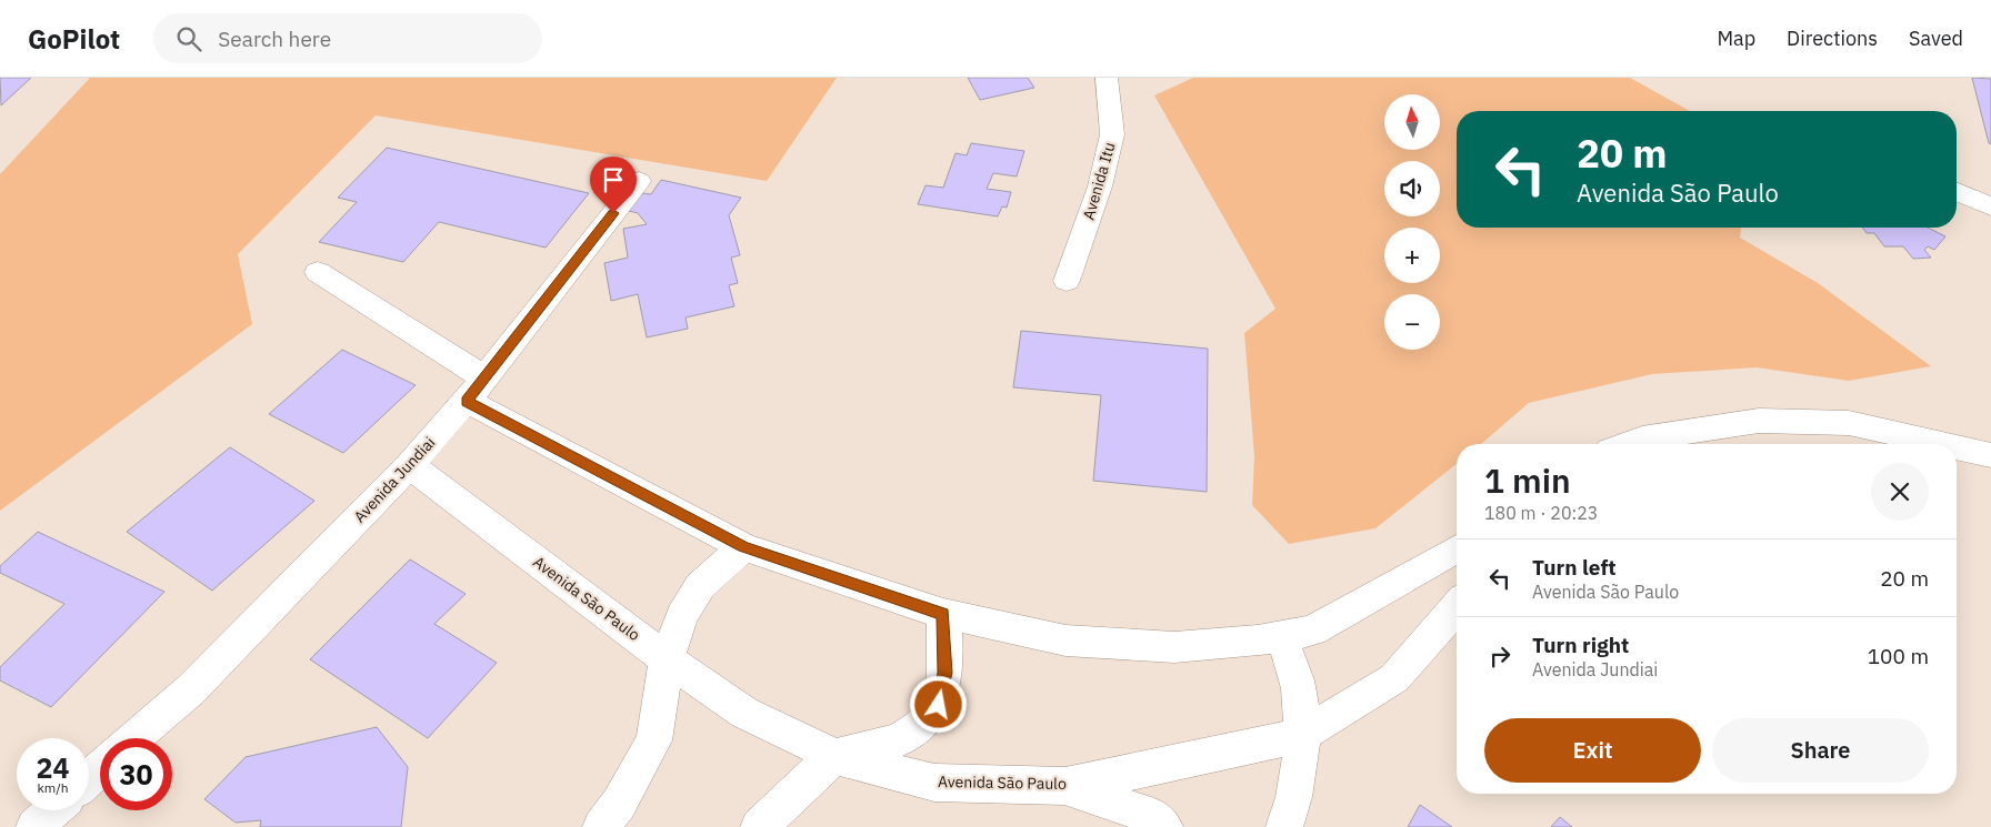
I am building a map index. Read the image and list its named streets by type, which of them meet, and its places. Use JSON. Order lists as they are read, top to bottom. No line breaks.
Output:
{"streets":{"street":["Avenida Itu","Avenida Jundiai","Avenida São Paulo"]},"crossings":[["Avenida Jundiai","Avenida São Paulo"]],"north":"top","page":{"header":"GoPilot","search":"Search here","nav":["Map","Directions","Saved"],"map_buttons":["+","−"],"turn":["20 m","Avenida São Paulo"],"heading":["1 min","180 m · 20:23"],"list":[{"name":"Turn left","note":"Avenida São Paulo","value":"20 m"},{"name":"Turn right","note":"Avenida Jundiai","value":"100 m"}],"buttons":["Exit","Share"],"speed":"24 km/h","limit":"30"}}
